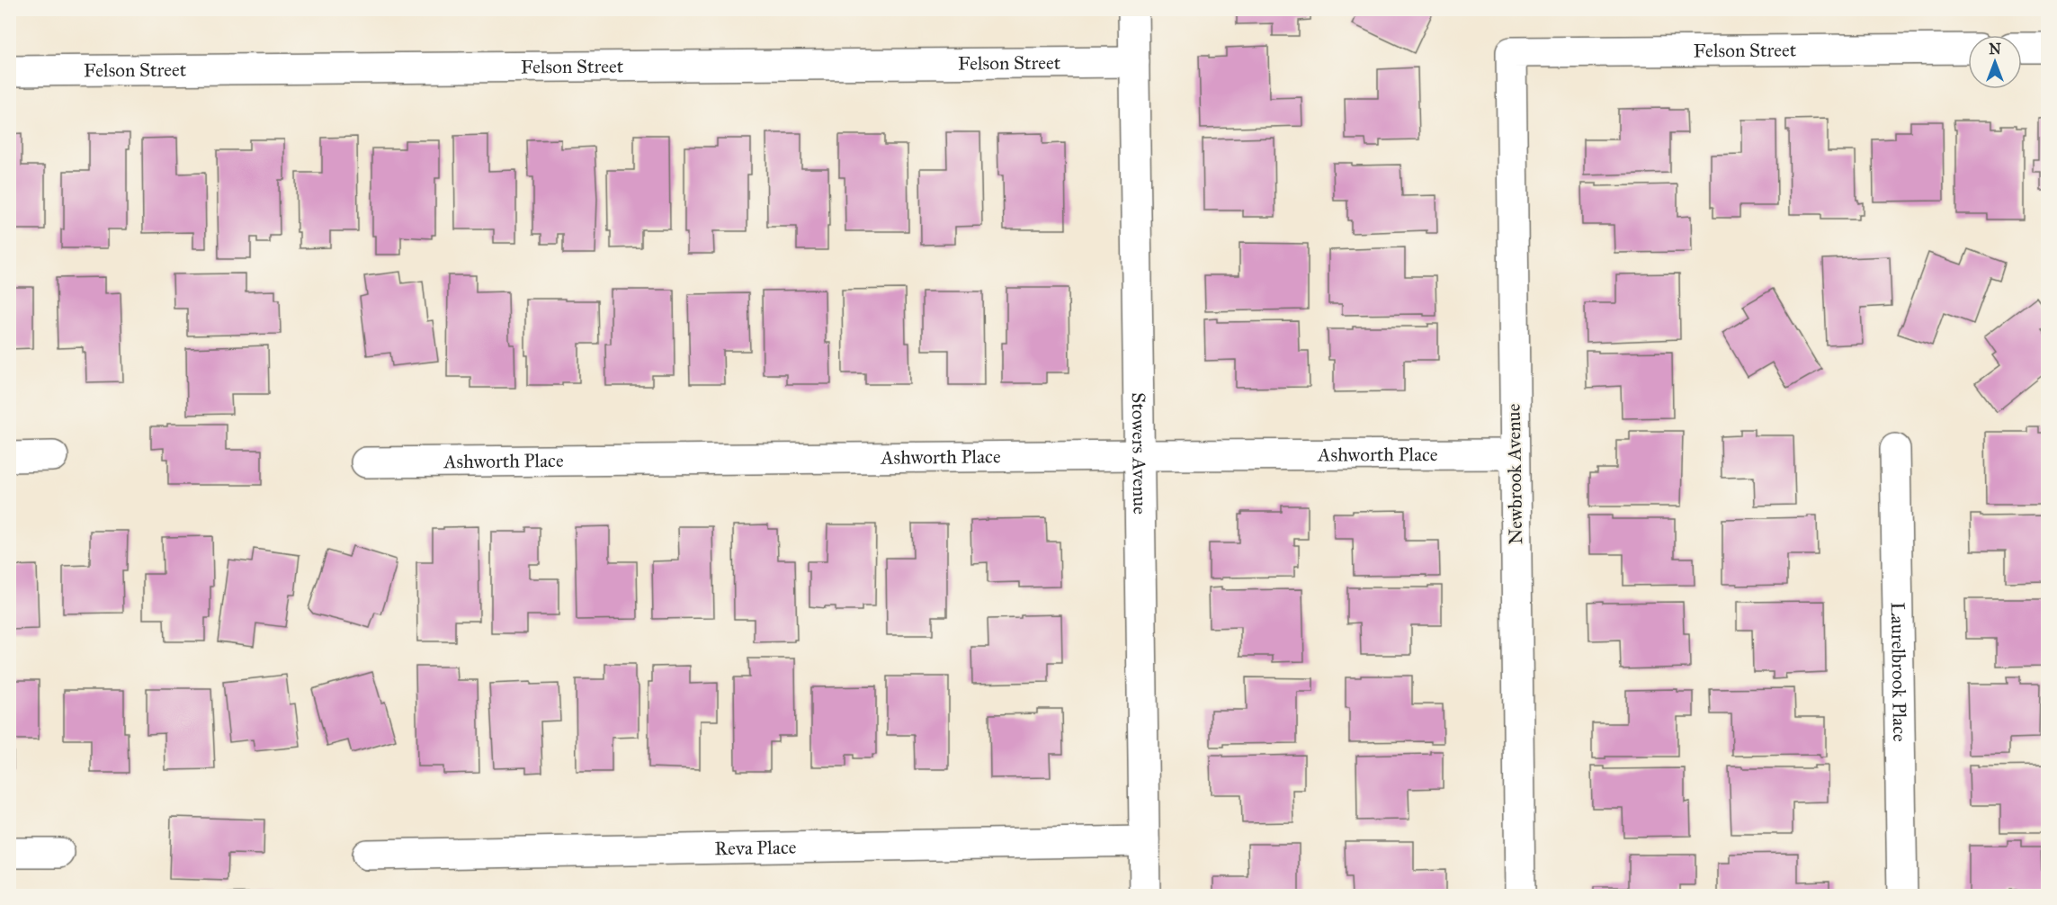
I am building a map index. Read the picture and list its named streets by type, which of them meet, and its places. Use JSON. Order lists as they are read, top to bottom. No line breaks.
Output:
{"streets":{"street":["Felson Street","Stowers Avenue","Ashworth Place","Newbrook Avenue","Laurelbrook Place","Reva Place"]},"crossings":[["Felson Street","Stowers Avenue"],["Felson Street","Newbrook Avenue"],["Stowers Avenue","Ashworth Place"],["Stowers Avenue","Reva Place"],["Ashworth Place","Newbrook Avenue"]],"north":"top"}
